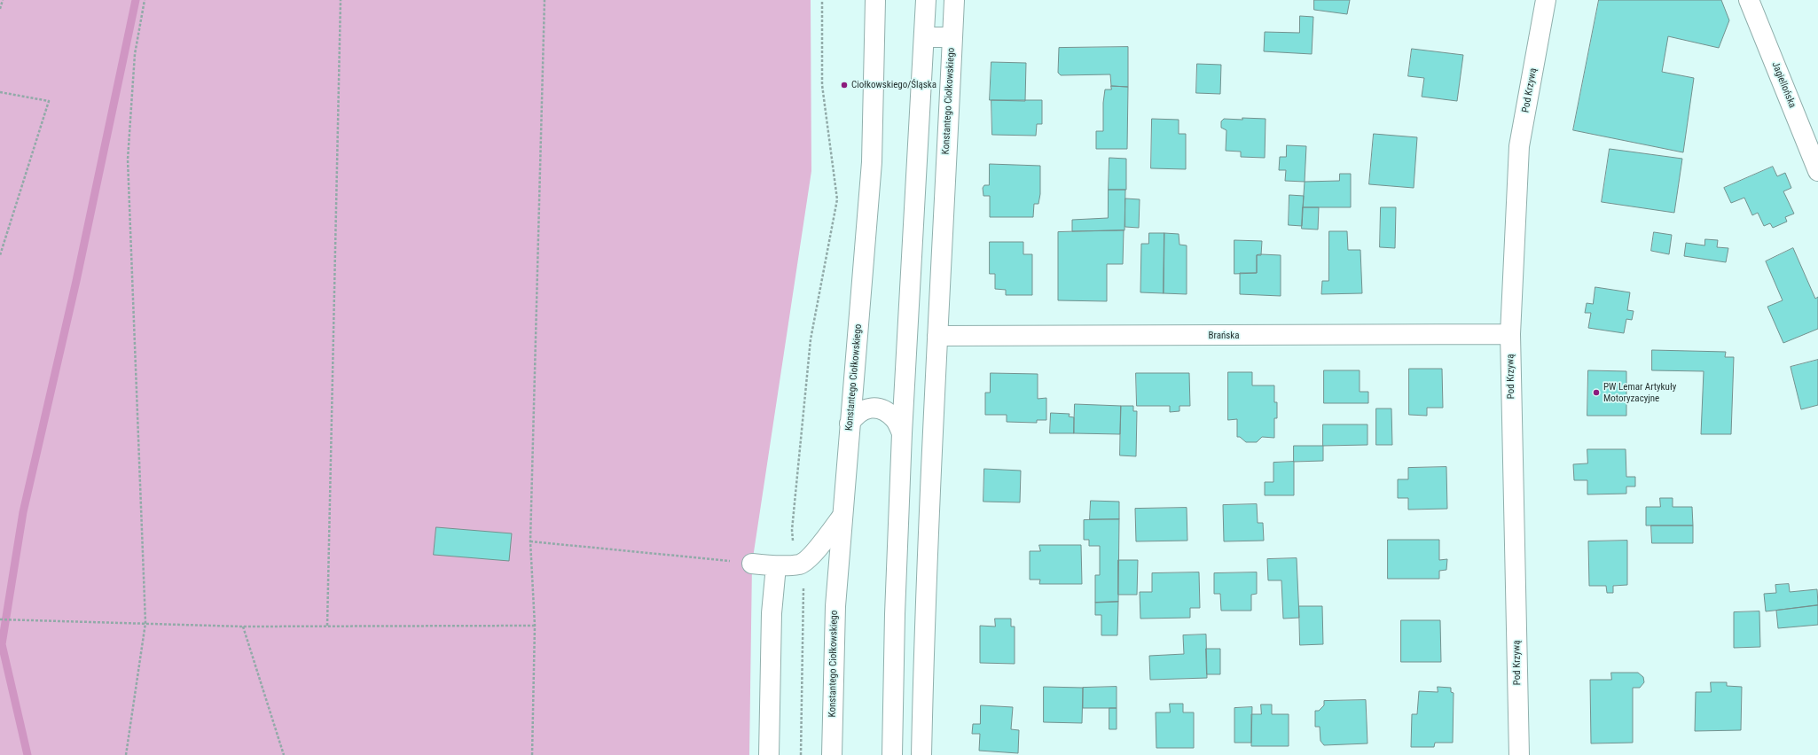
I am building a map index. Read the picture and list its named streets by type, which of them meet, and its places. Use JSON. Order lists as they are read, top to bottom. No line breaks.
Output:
{"streets":{"street":["Jagiellońska","Pod Krzywą","Konstantego Ciołkowskiego","Brańska"]},"crossings":[["Pod Krzywą","Brańska"],["Konstantego Ciołkowskiego","Brańska"]],"places":["Ciołkowskiego/Śląska","PW Lemar Artykuły Motoryzacyjne"]}
